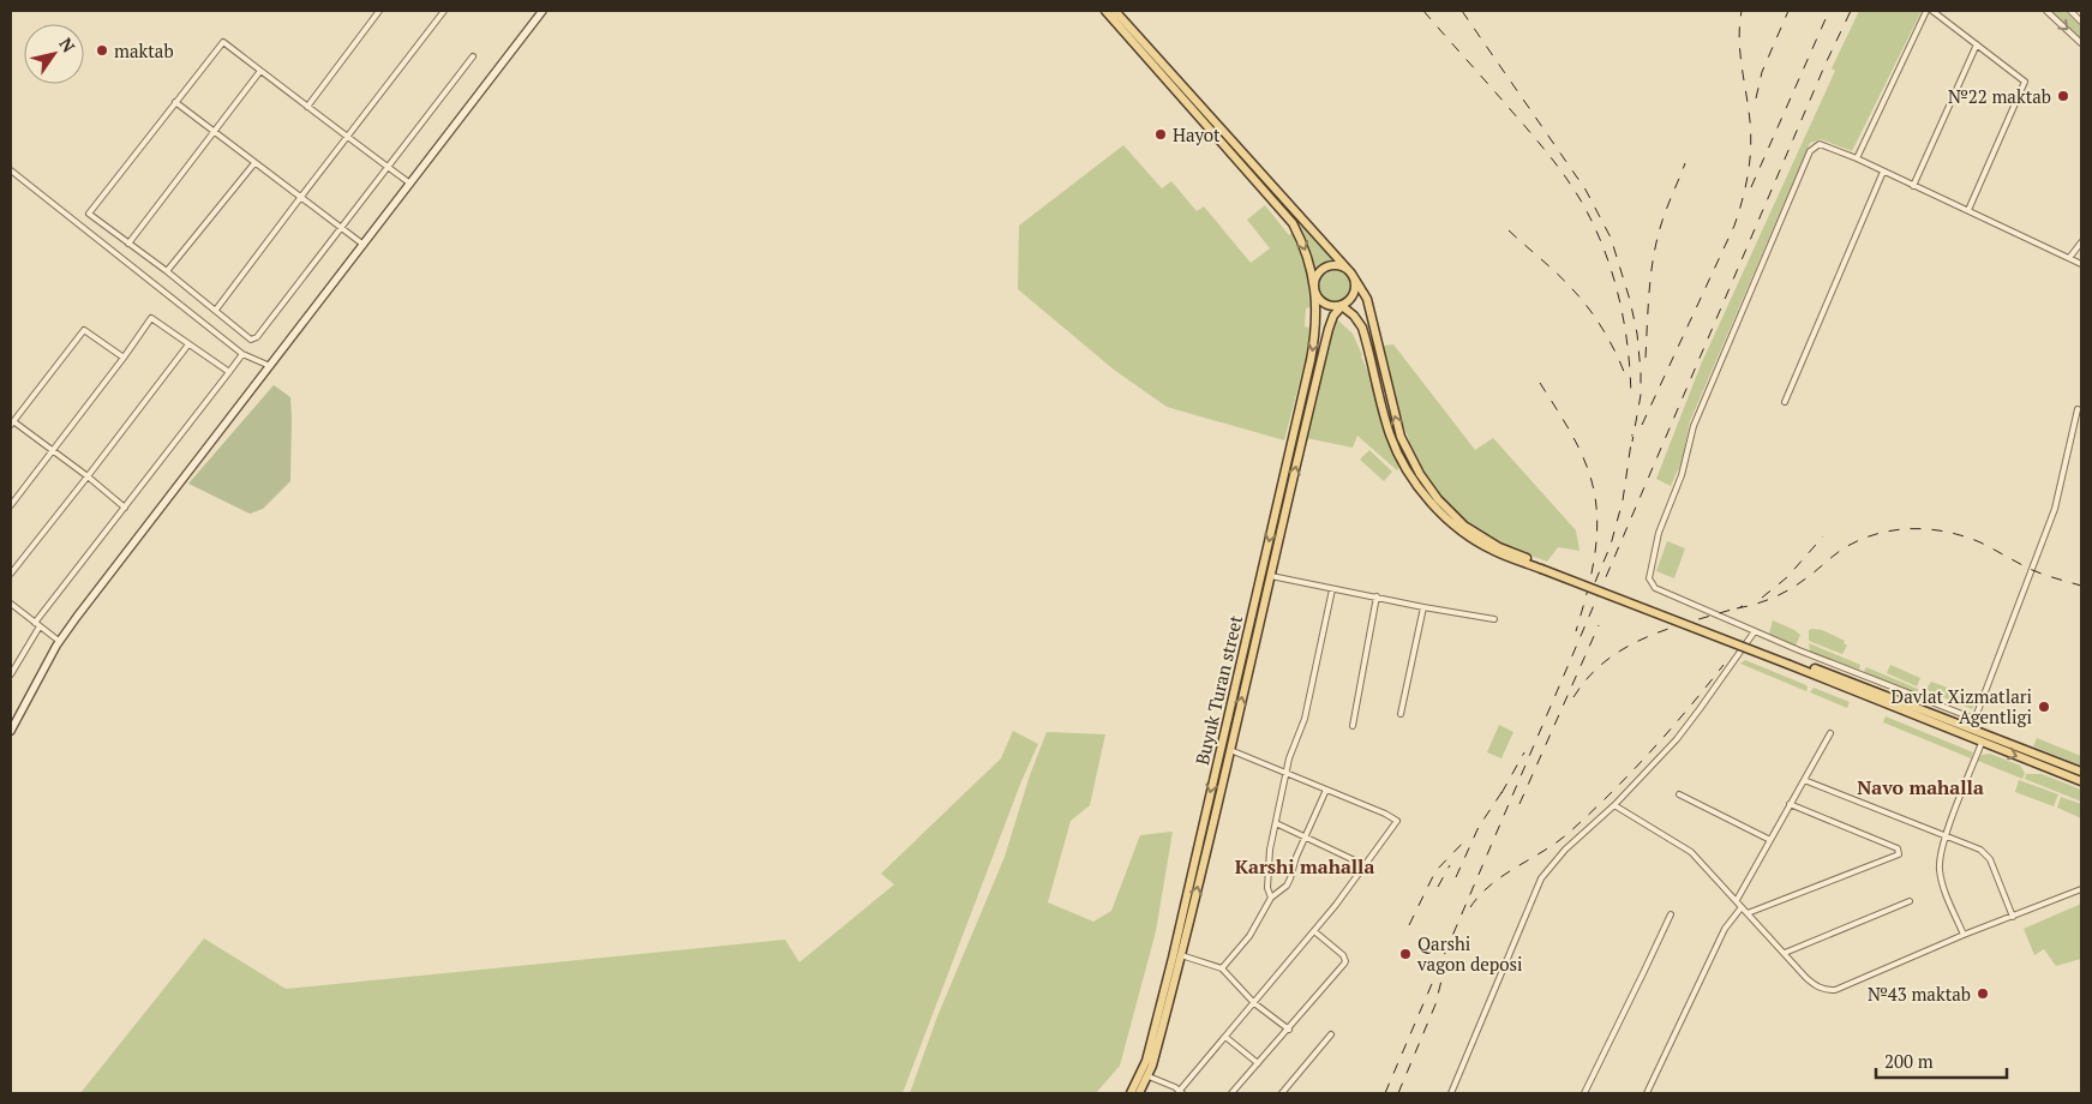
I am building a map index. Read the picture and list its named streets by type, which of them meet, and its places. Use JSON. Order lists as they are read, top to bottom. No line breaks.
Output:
{"streets":{"main road":["Buyuk Turan street"]},"districts":["Navo mahalla","Karshi mahalla"],"places":["maktab","№22 maktab","Hayot","Davlat Xizmatlari Agentligi","Qarshi vagon deposi","№43 maktab"],"scale_bar":"200 m","north":"top right"}
